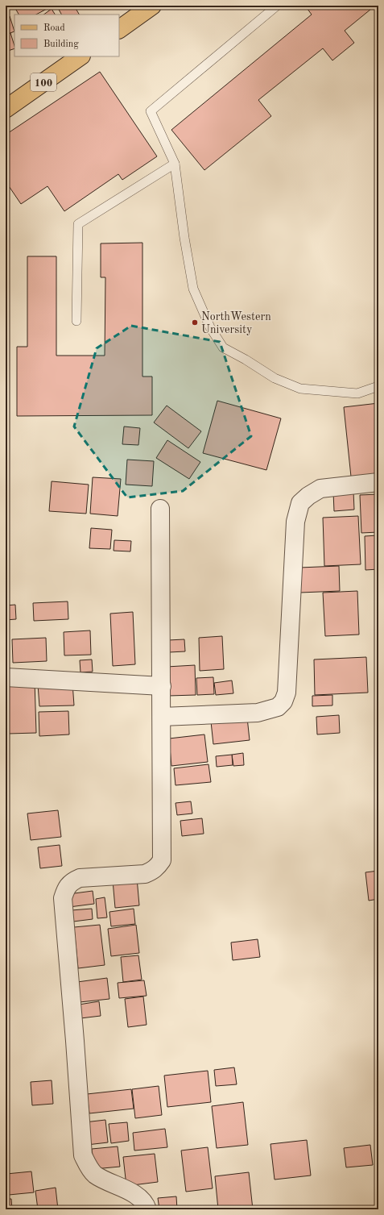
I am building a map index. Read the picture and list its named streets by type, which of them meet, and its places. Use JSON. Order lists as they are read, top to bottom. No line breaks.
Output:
{"streets":{"main road":["100"]},"places":["NorthWestern University"],"legend":["Road","Building"]}
